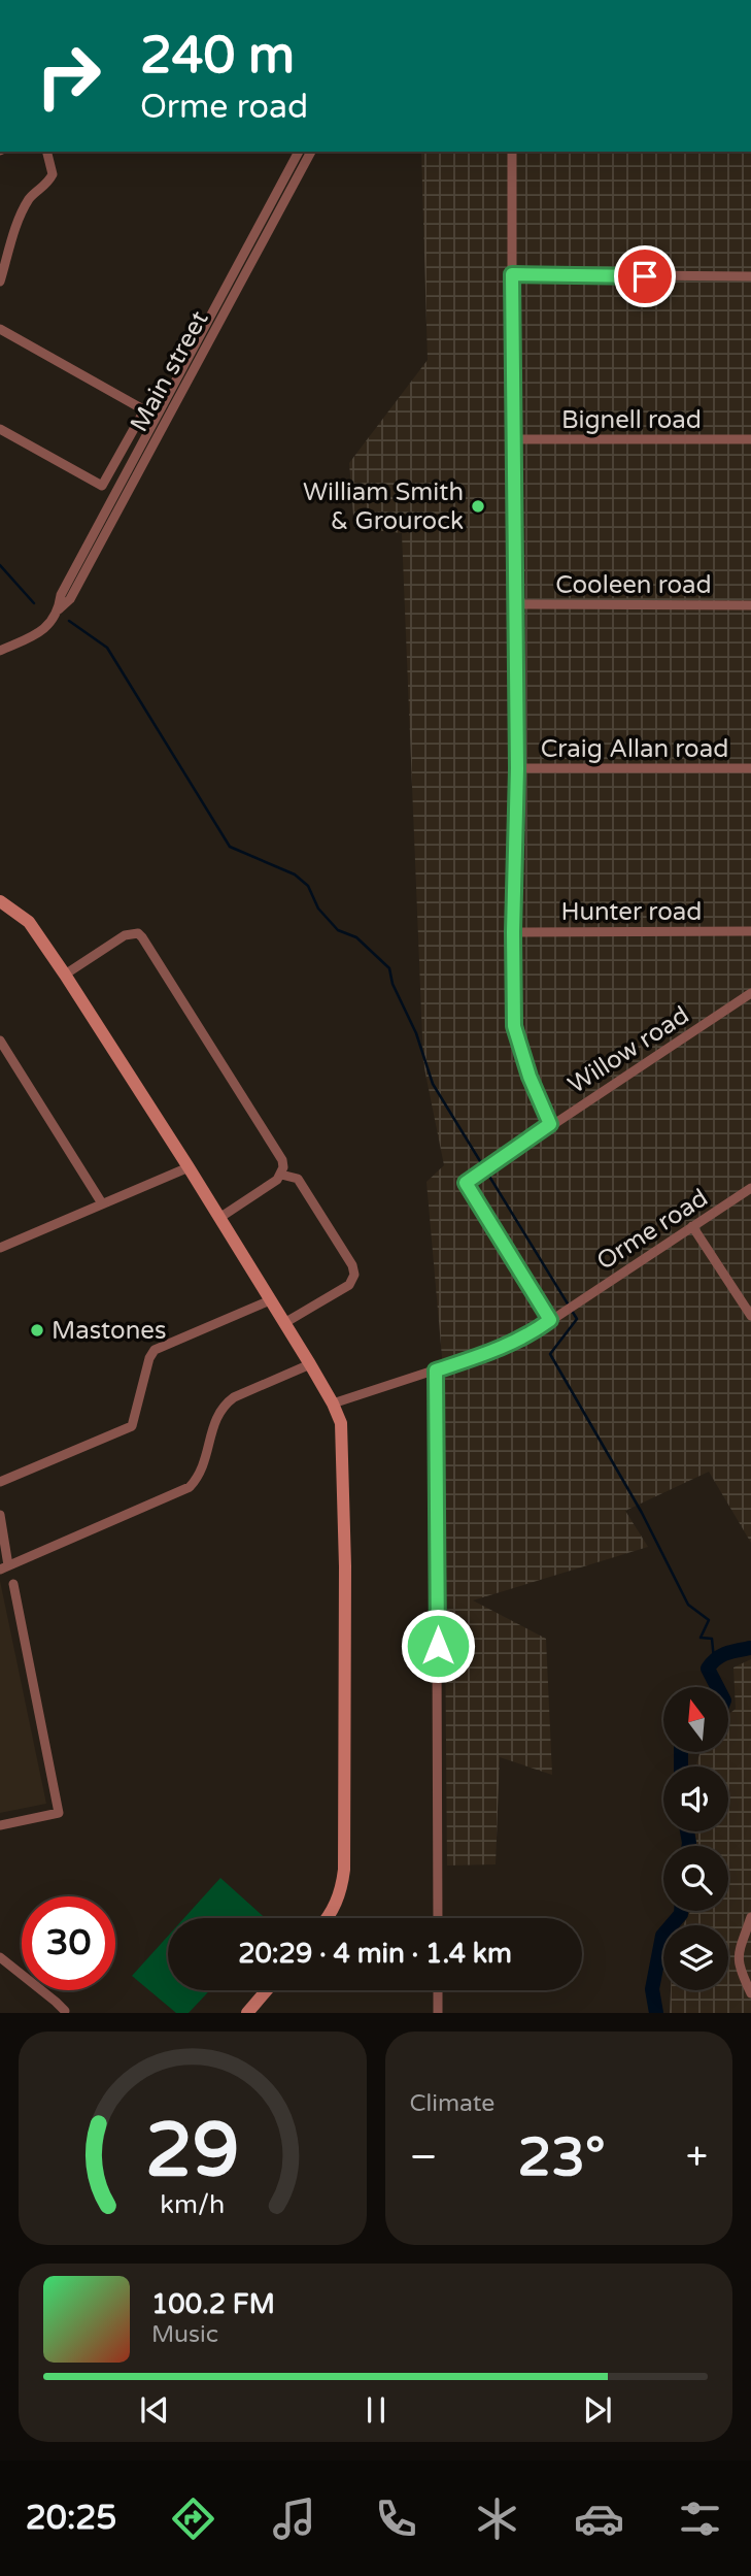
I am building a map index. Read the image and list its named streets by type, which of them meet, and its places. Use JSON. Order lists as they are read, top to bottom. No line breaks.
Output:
{"streets":{"street":["Main street","Bignell road","Cooleen road","Craig Allan road","Hunter road","Willow road","Orme road"]},"crossings":[["Willow road","Orme road"]],"places":["William Smith & Grourock","Mastones"],"north":"top","page":{"turn":["240 m","Orme road"],"limit":"30","trip":"20:29 · 4 min · 1.4 km","tile":"Climate","heat":["−","23°","+"],"song":["100.2 FM","Music"],"tabs":"20:25","gauge":["29","km/h"]}}
